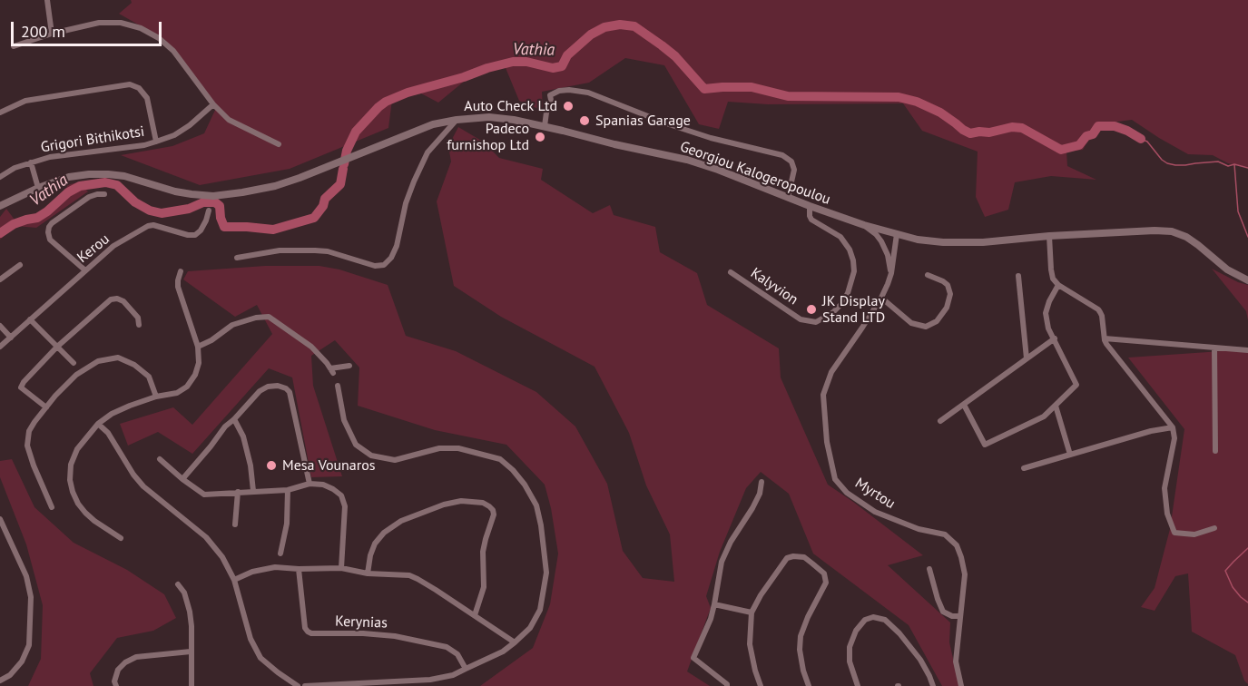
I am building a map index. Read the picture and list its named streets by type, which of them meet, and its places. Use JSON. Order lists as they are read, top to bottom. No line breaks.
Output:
{"streets":{"street":["Grigori Bithikotsi","Georgiou Kalogeropoulou","Kerou","Kalyvion","Myrtou","Kerynias"]},"crossings":[["Georgiou Kalogeropoulou","Kalyvion"],["Georgiou Kalogeropoulou","Myrtou"]],"water":["Vathia"],"places":["Auto Check Ltd","Spanias Garage","Padeco furnishop Ltd","JK Display Stand LTD","Mesa Vounaros"],"scale_bar":"200 m"}
